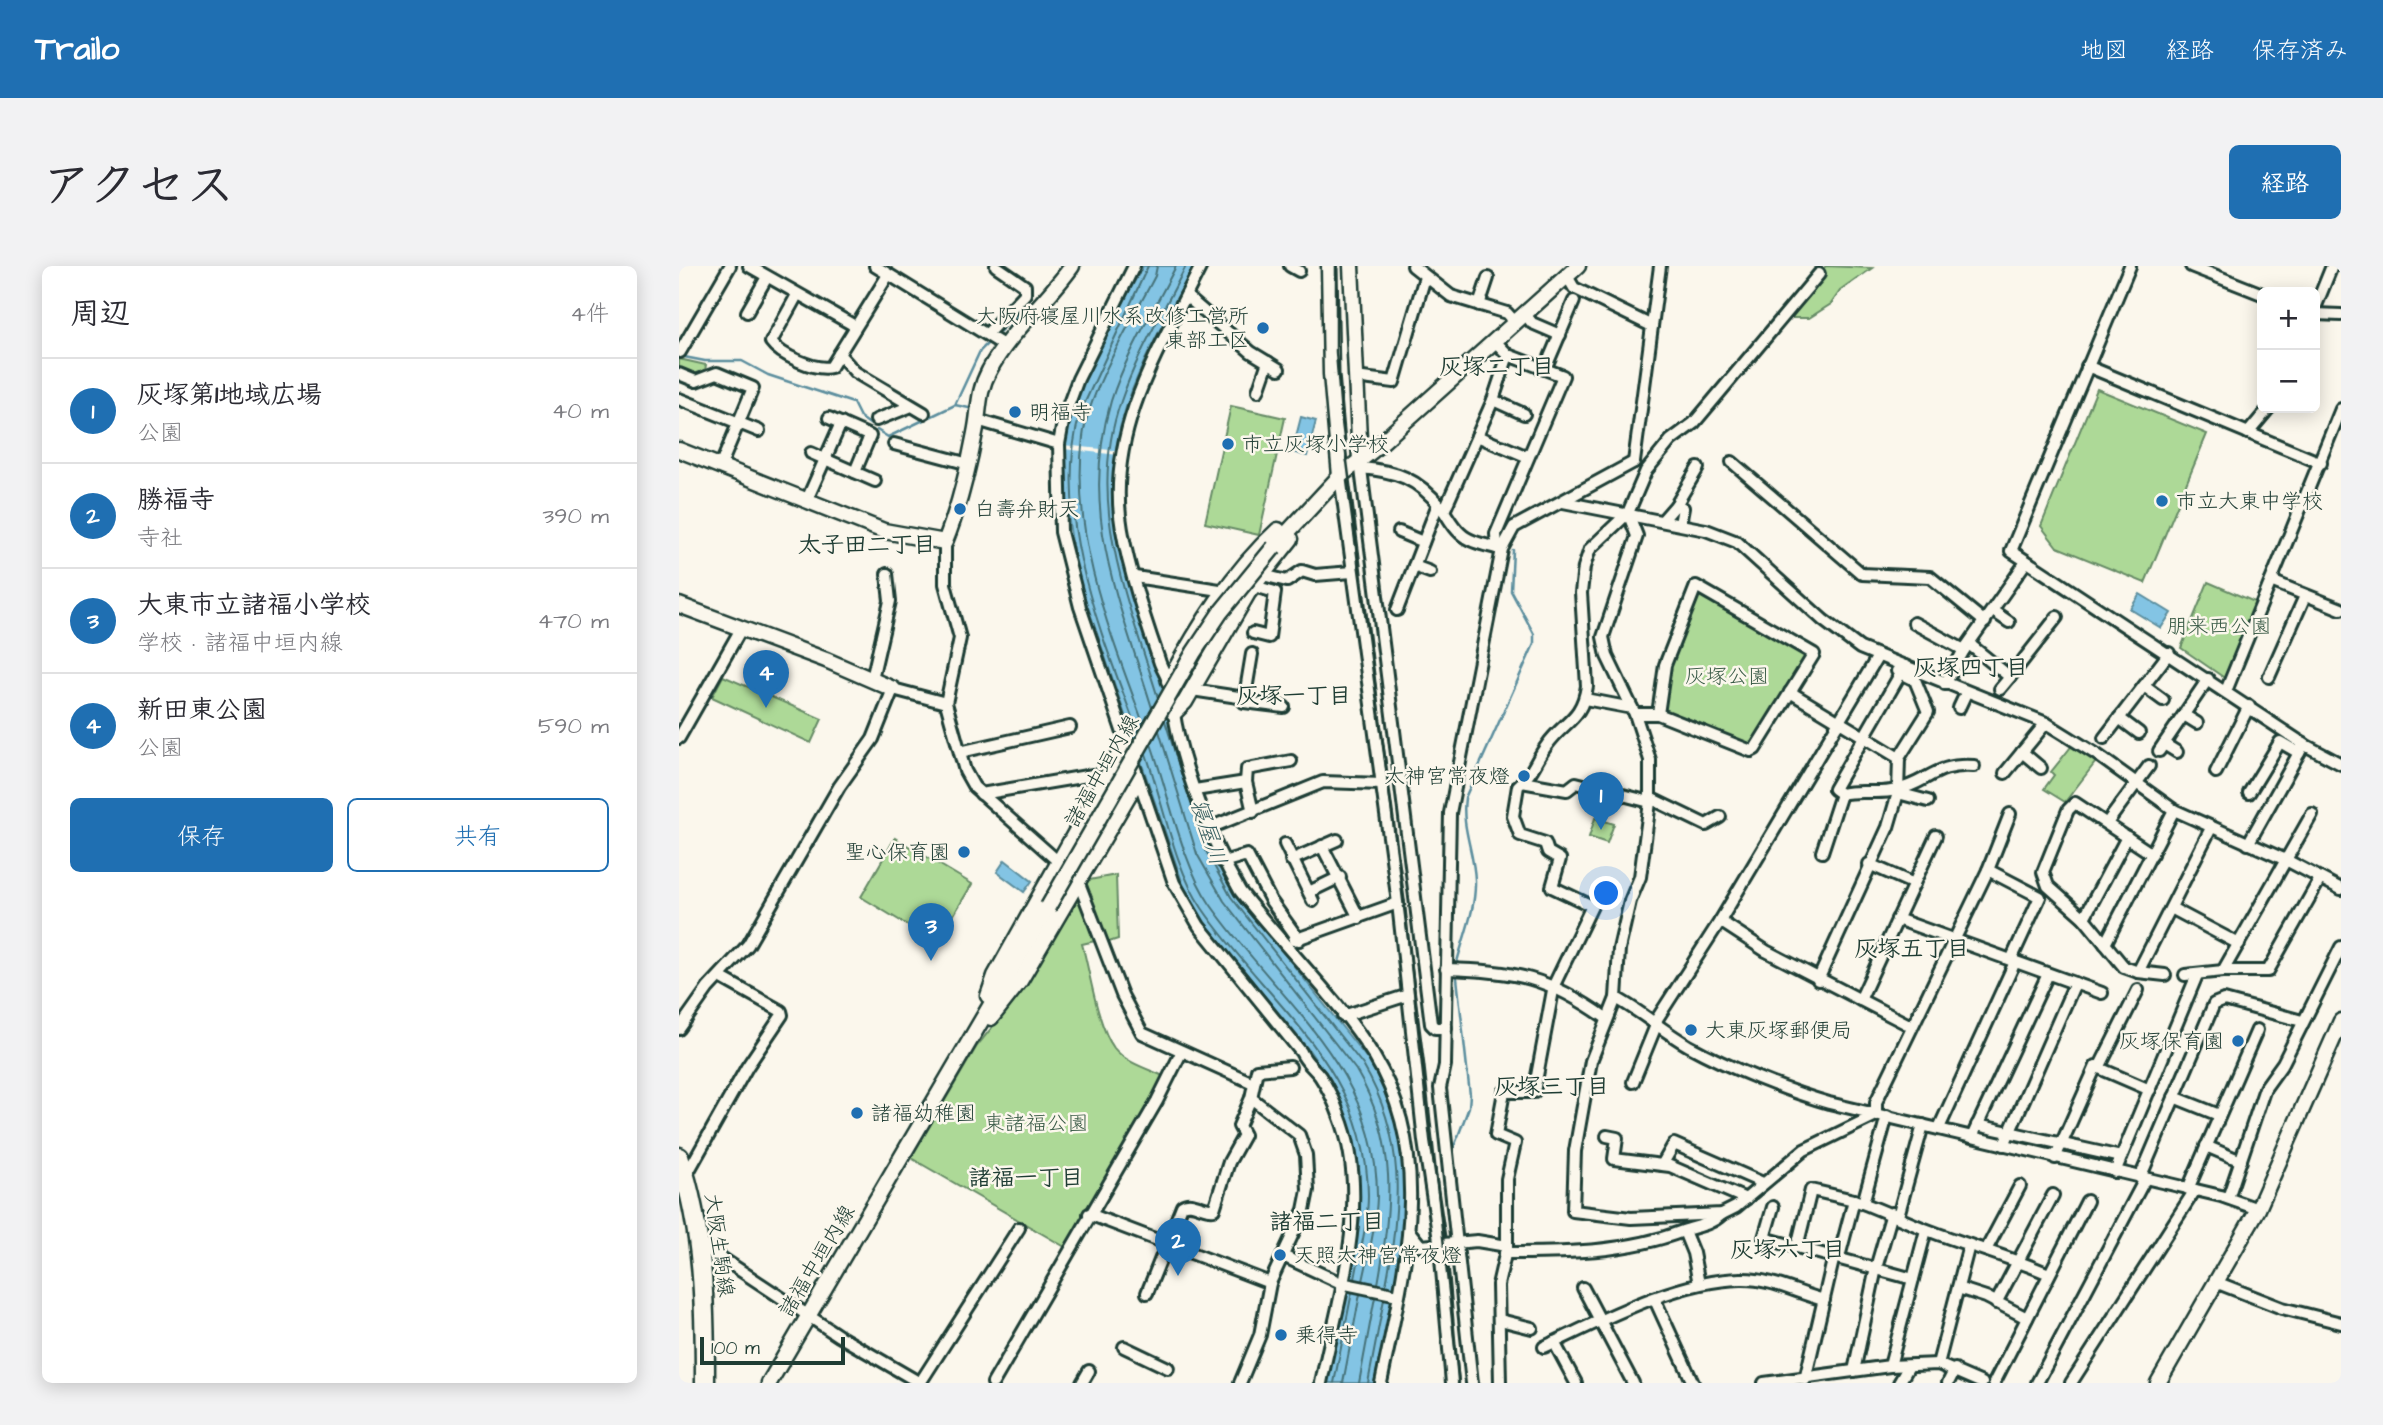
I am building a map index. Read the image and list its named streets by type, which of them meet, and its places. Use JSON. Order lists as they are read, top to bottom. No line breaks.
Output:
{"streets":{"main road":["大阪生駒線"],"street":["諸福中垣内線"]},"districts":["灰塚二丁目","太子田二丁目","灰塚四丁目","灰塚一丁目","灰塚五丁目","灰塚三丁目","諸福一丁目","諸福二丁目","灰塚六丁目"],"water":["寝屋川"],"parks":["朋来西公園","灰塚公園","東諸福公園"],"places":["大阪府寝屋川水系改修工営所 東部工区","明福寺","市立灰塚小学校","市立大東中学校","白壽弁財天","太神宮常夜燈","聖心保育園","大東灰塚郵便局","灰塚保育園","諸福幼稚園","天照太神宮常夜燈","乗得寺"],"scale_bar":"100 m","page":{"header":"Trailo","nav":["地図","経路","保存済み"],"title":"アクセス","buttons":["経路",["保存","共有"]],"heading":["周辺","4件"],"map_buttons":["+","−"],"list":[{"mark":"1","name":"灰塚第1地域広場","note":"公園","value":"40 m"},{"mark":"2","name":"勝福寺","note":"寺社","value":"390 m"},{"mark":"3","name":"大東市立諸福小学校","note":"学校 · 諸福中垣内線","value":"470 m"},{"mark":"4","name":"新田東公園","note":"公園","value":"590 m"}],"pins":["4","1","3","2"],"scale":"100 m"}}
